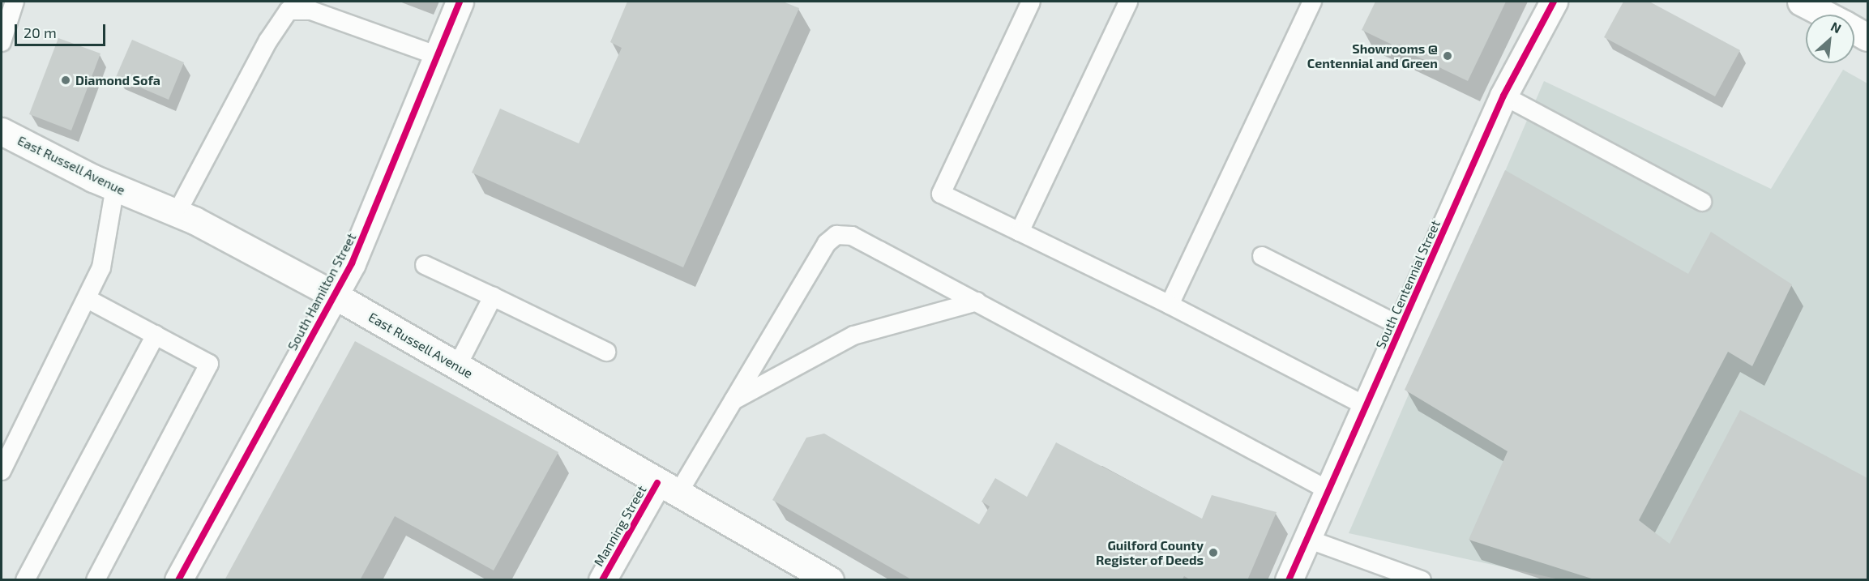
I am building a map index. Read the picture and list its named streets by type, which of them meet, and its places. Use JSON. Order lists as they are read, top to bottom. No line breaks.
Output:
{"streets":{"street":["East Russell Avenue","South Centennial Street","South Hamilton Street","Manning Street"]},"crossings":[["East Russell Avenue","South Hamilton Street"],["East Russell Avenue","Manning Street"]],"places":["Showrooms @ Centennial and Green","Diamond Sofa","Guilford County Register of Deeds"],"scale_bar":"20 m","north":"top right"}
